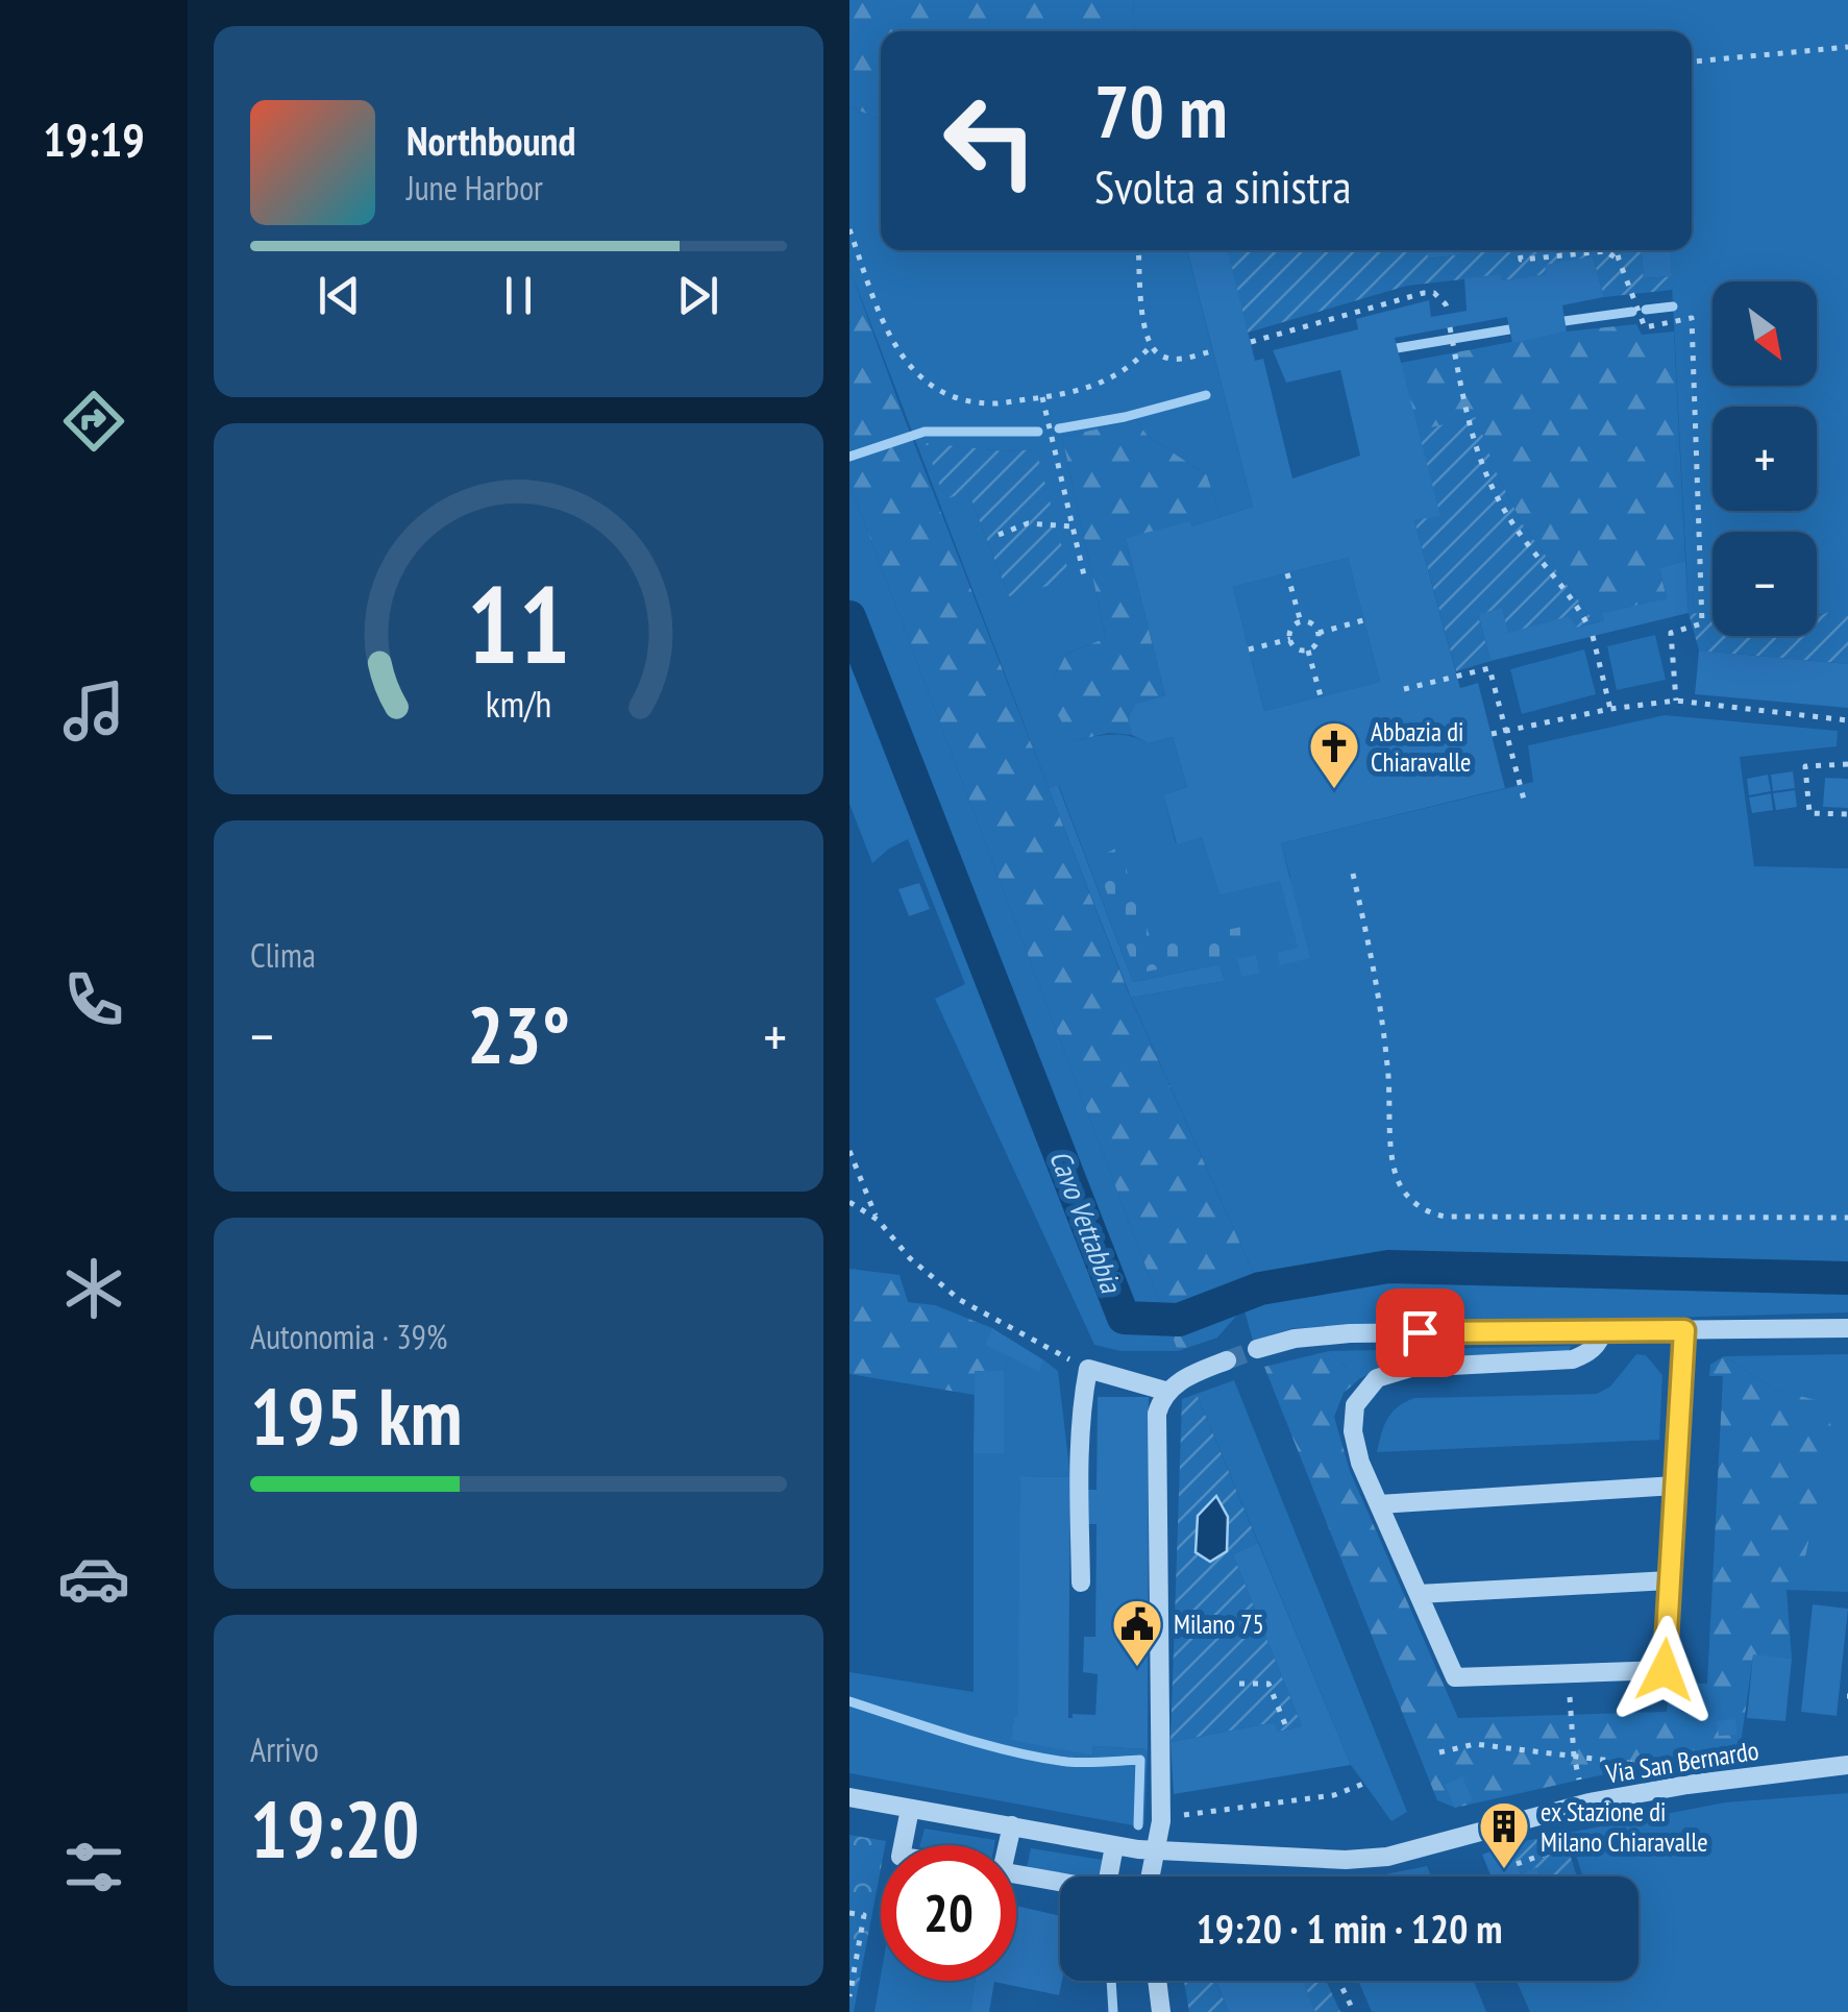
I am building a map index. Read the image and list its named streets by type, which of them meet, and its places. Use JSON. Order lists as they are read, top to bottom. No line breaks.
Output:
{"streets":{"street":["Via San Bernardo"]},"water":["Cavo Vettabbia"],"places":{"church":["Abbazia di Chiaravalle"],"public building":["Milano 75"],"building":["ex Stazione di Milano Chiaravalle"]},"north":"bottom right","page":{"tabs":"19:19","turn":["70 m","Svolta a sinistra"],"song":["Northbound","June Harbor"],"map_buttons":["+","−"],"tile":["Clima",["Autonomia · 39%","195 km"],["Arrivo","19:20"]],"heat":["−","23°","+"],"limit":"20","trip":"19:20 · 1 min · 120 m","gauge":["11","km/h"]}}
